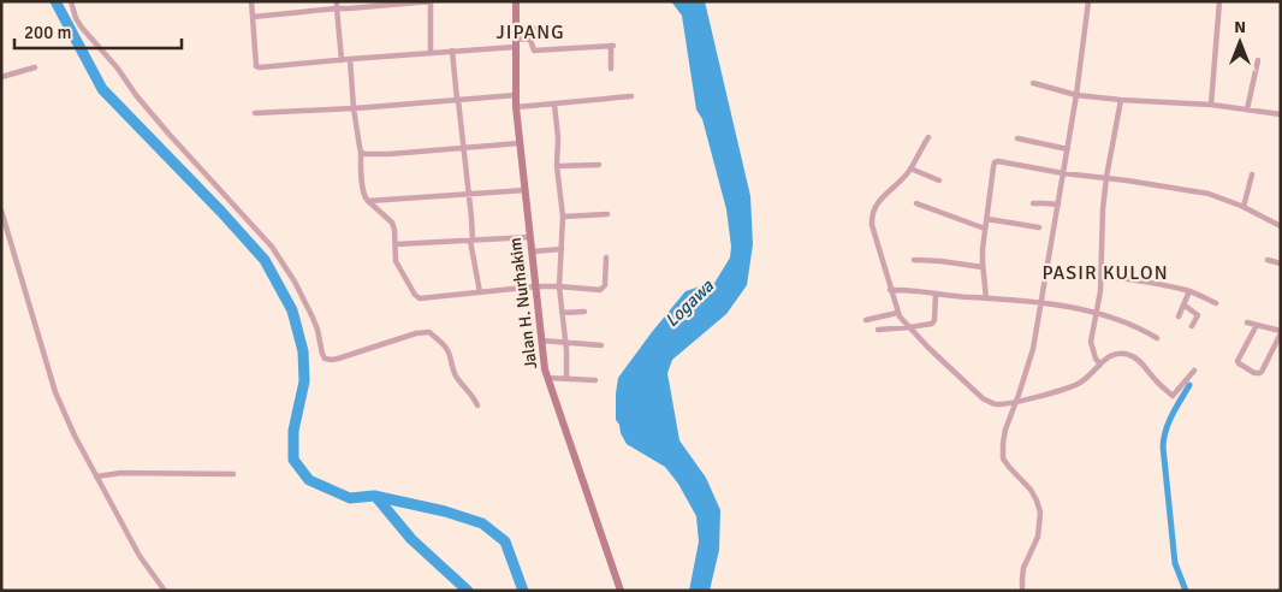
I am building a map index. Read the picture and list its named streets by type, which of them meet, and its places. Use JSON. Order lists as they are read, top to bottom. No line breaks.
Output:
{"streets":{"main road":["Jalan H. Nurhakim"]},"districts":["JIPANG","PASIR KULON"],"water":["Logawa"],"scale_bar":"200 m","north":"top"}
